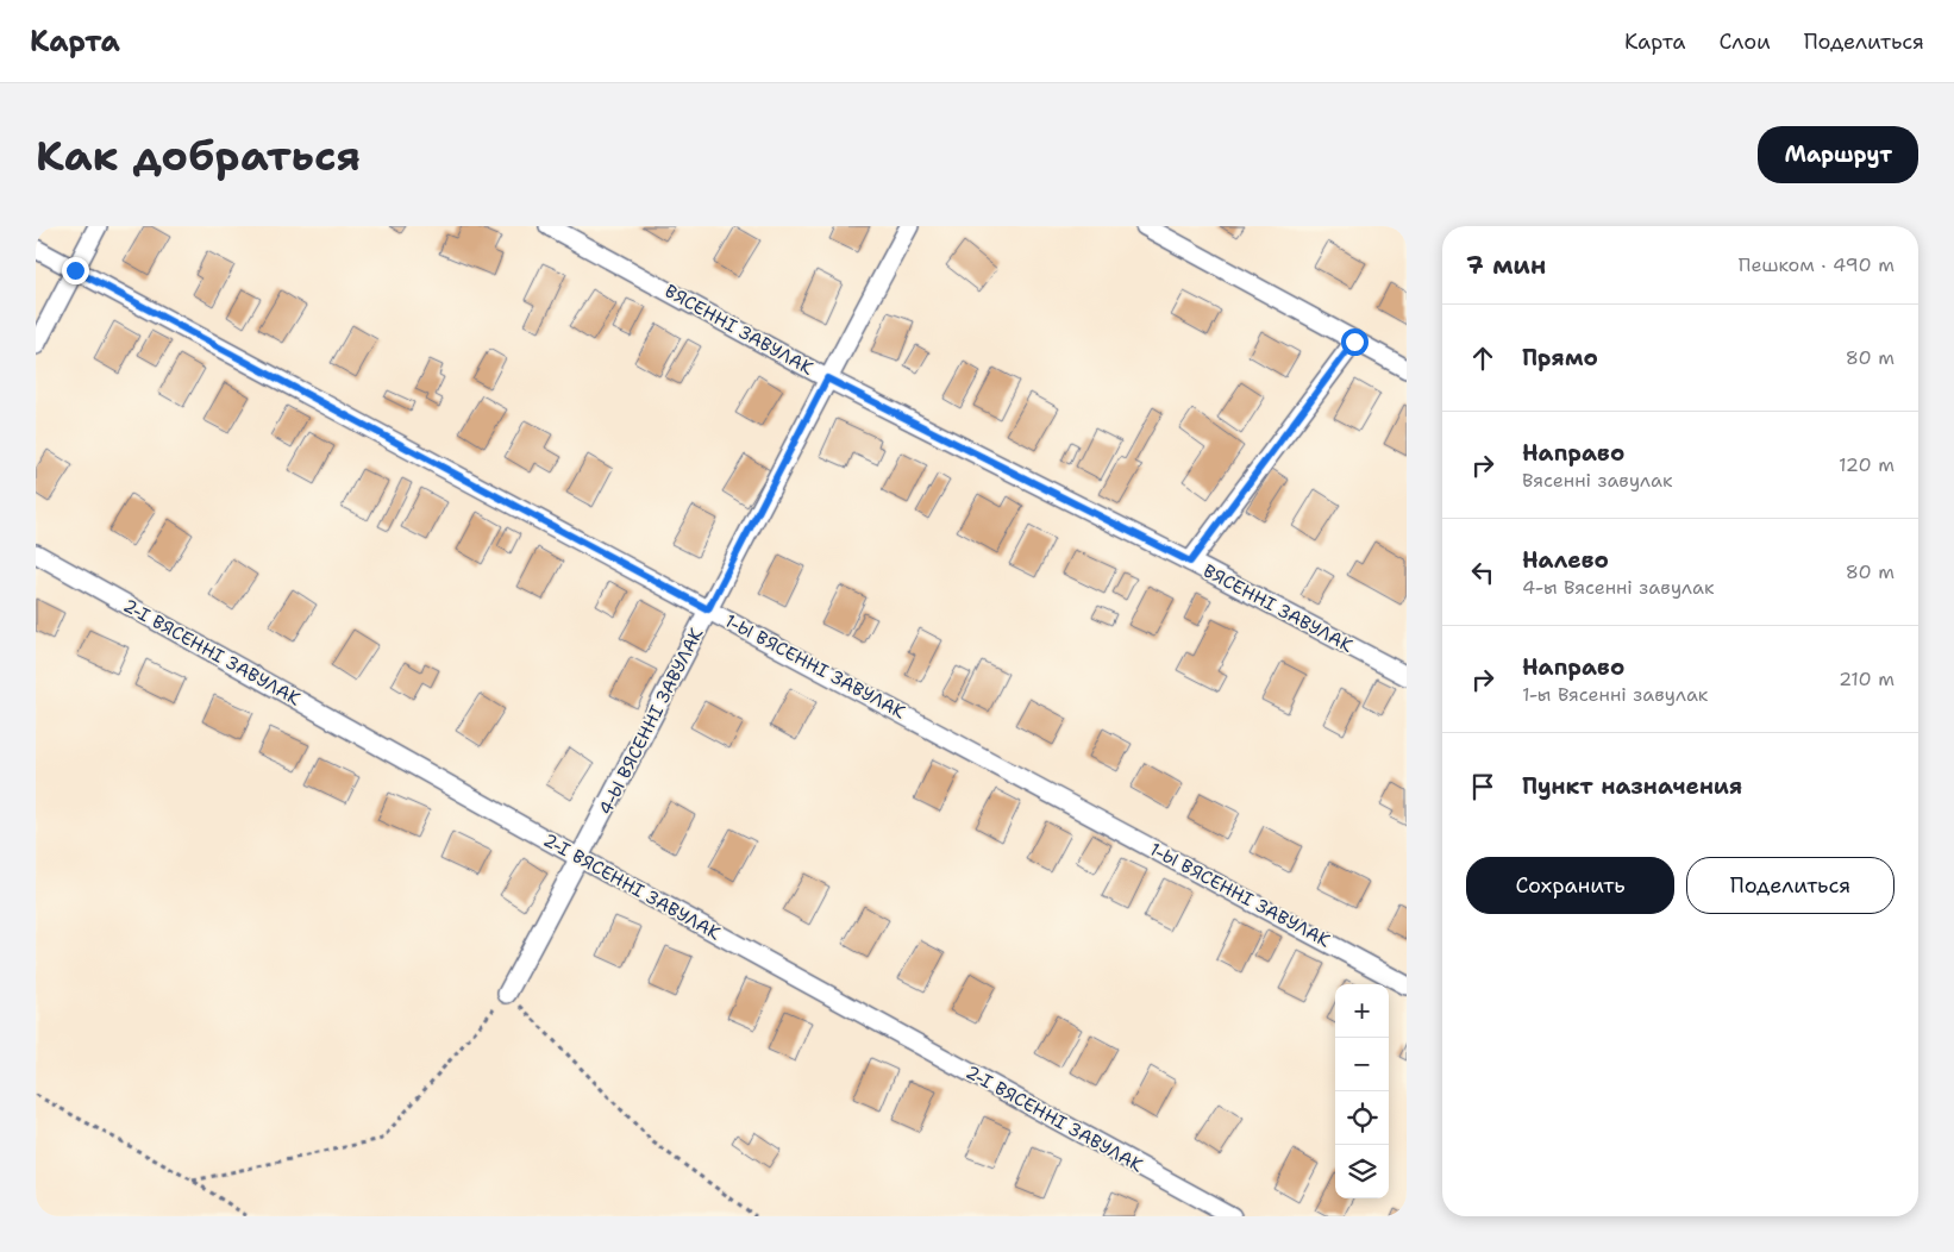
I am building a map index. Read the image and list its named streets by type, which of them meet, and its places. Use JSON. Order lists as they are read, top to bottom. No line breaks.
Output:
{"streets":{"street":["ВЯСЕННІ ЗАВУЛАК","2-І ВЯСЕННІ ЗАВУЛАК","1-Ы ВЯСЕННІ ЗАВУЛАК","4-Ы ВЯСЕННІ ЗАВУЛАК"]},"crossings":[["ВЯСЕННІ ЗАВУЛАК","4-Ы ВЯСЕННІ ЗАВУЛАК"],["2-І ВЯСЕННІ ЗАВУЛАК","4-Ы ВЯСЕННІ ЗАВУЛАК"],["1-Ы ВЯСЕННІ ЗАВУЛАК","4-Ы ВЯСЕННІ ЗАВУЛАК"]],"page":{"header":"Карта","nav":["Карта","Слои","Поделиться"],"buttons":["Маршрут",["Сохранить","Поделиться"]],"title":"Как добраться","heading":["7 мин","Пешком · 490 m"],"list":[["Прямо","80 m"],["Направо","Вясенні завулак","120 m"],["Налево","4-ы Вясенні завулак","80 m"],["Направо","1-ы Вясенні завулак","210 m"],"Пункт назначения"],"map_buttons":["+","−"]}}
